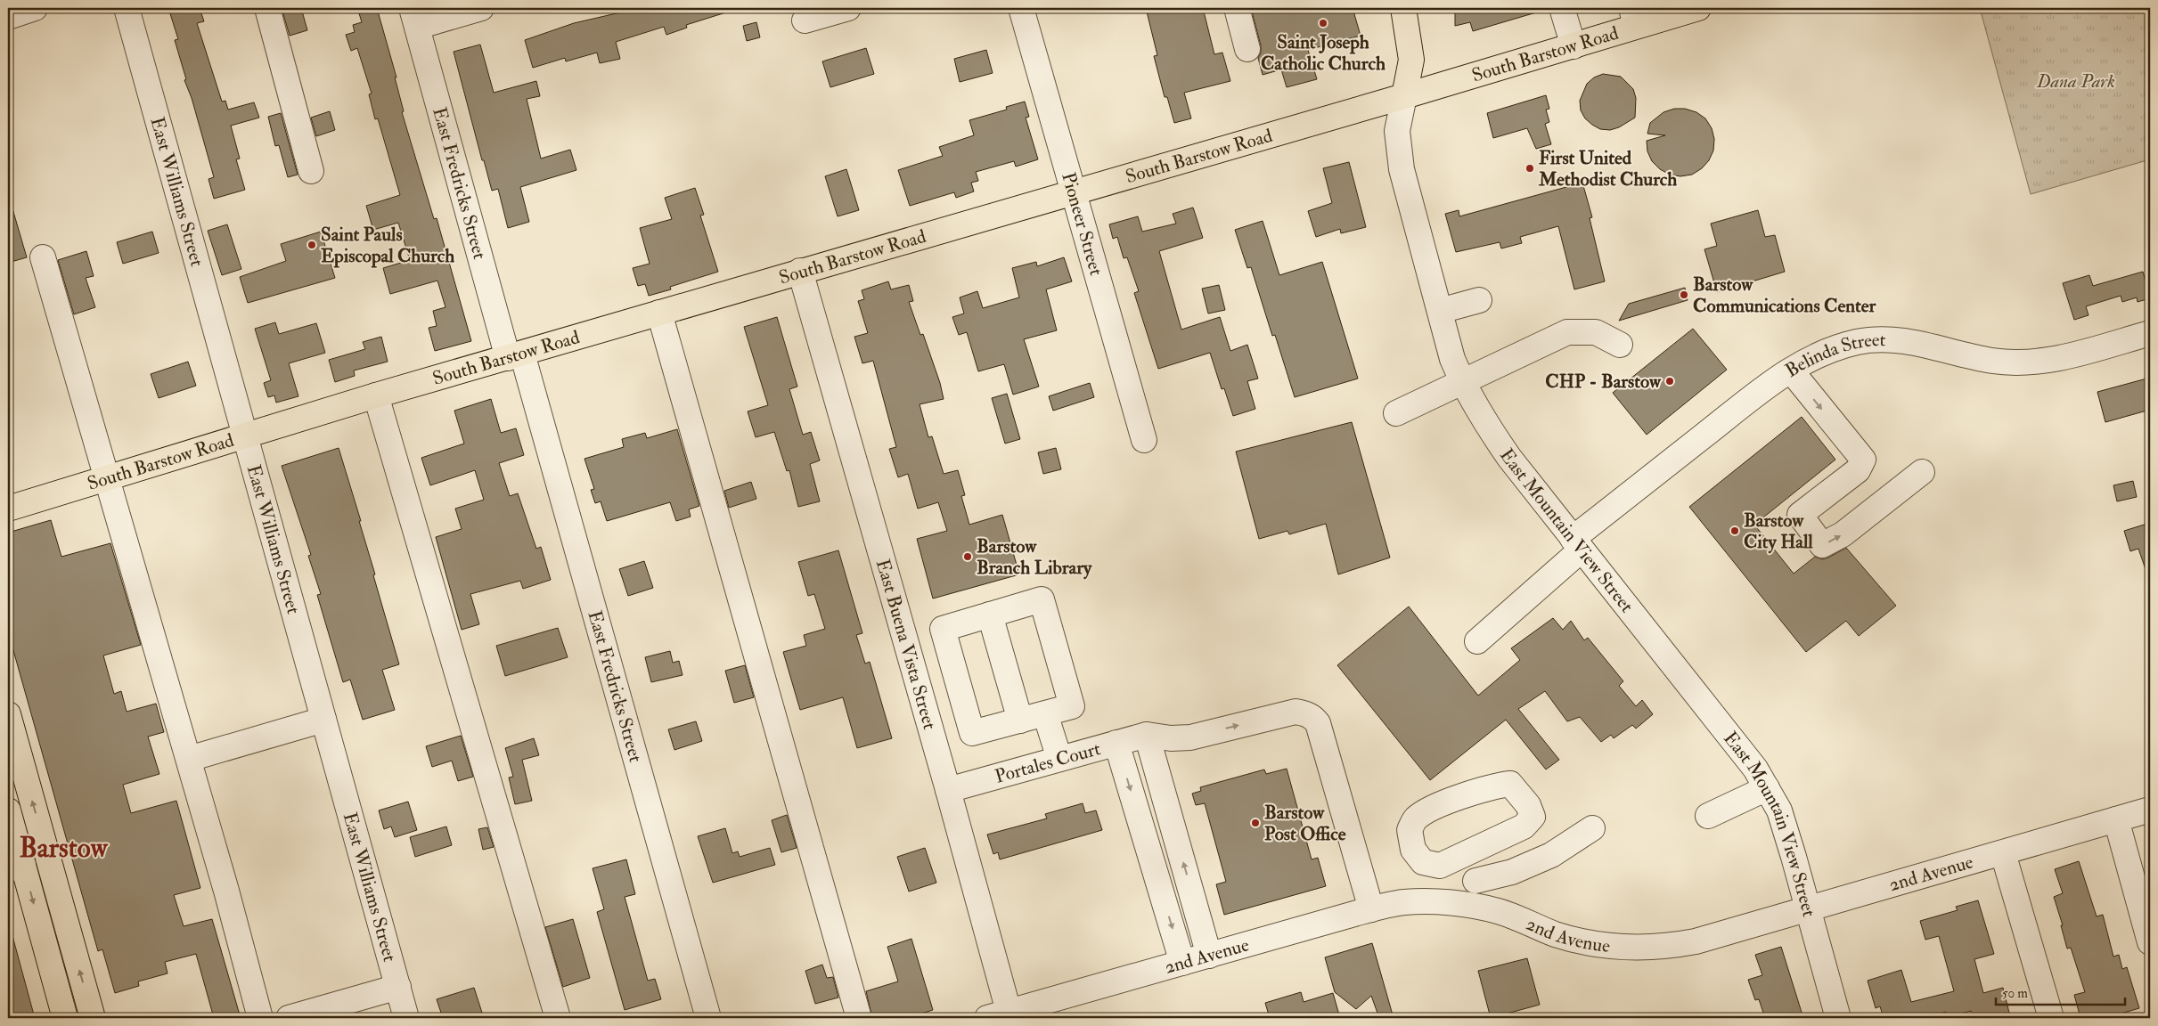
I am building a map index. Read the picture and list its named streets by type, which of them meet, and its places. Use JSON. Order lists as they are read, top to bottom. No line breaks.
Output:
{"streets":{"main road":["South Barstow Road","East Mountain View Street"],"street":["East Fredricks Street","East Williams Street","Pioneer Street","Belinda Street","East Buena Vista Street","Portales Court","2nd Avenue"]},"crossings":[["South Barstow Road","East Fredricks Street"],["South Barstow Road","East Williams Street"],["South Barstow Road","Pioneer Street"],["South Barstow Road","East Mountain View Street"],["South Barstow Road","East Buena Vista Street"],["Belinda Street","East Mountain View Street"],["East Mountain View Street","2nd Avenue"],["East Buena Vista Street","Portales Court"],["East Buena Vista Street","2nd Avenue"]],"districts":["Barstow"],"parks":["Dana Park"],"places":["Saint Joseph Catholic Church","First United Methodist Church","Saint Pauls Episcopal Church","Barstow Communications Center","CHP - Barstow","Barstow City Hall","Barstow Branch Library","Barstow Post Office"],"scale_bar":"50 m"}
